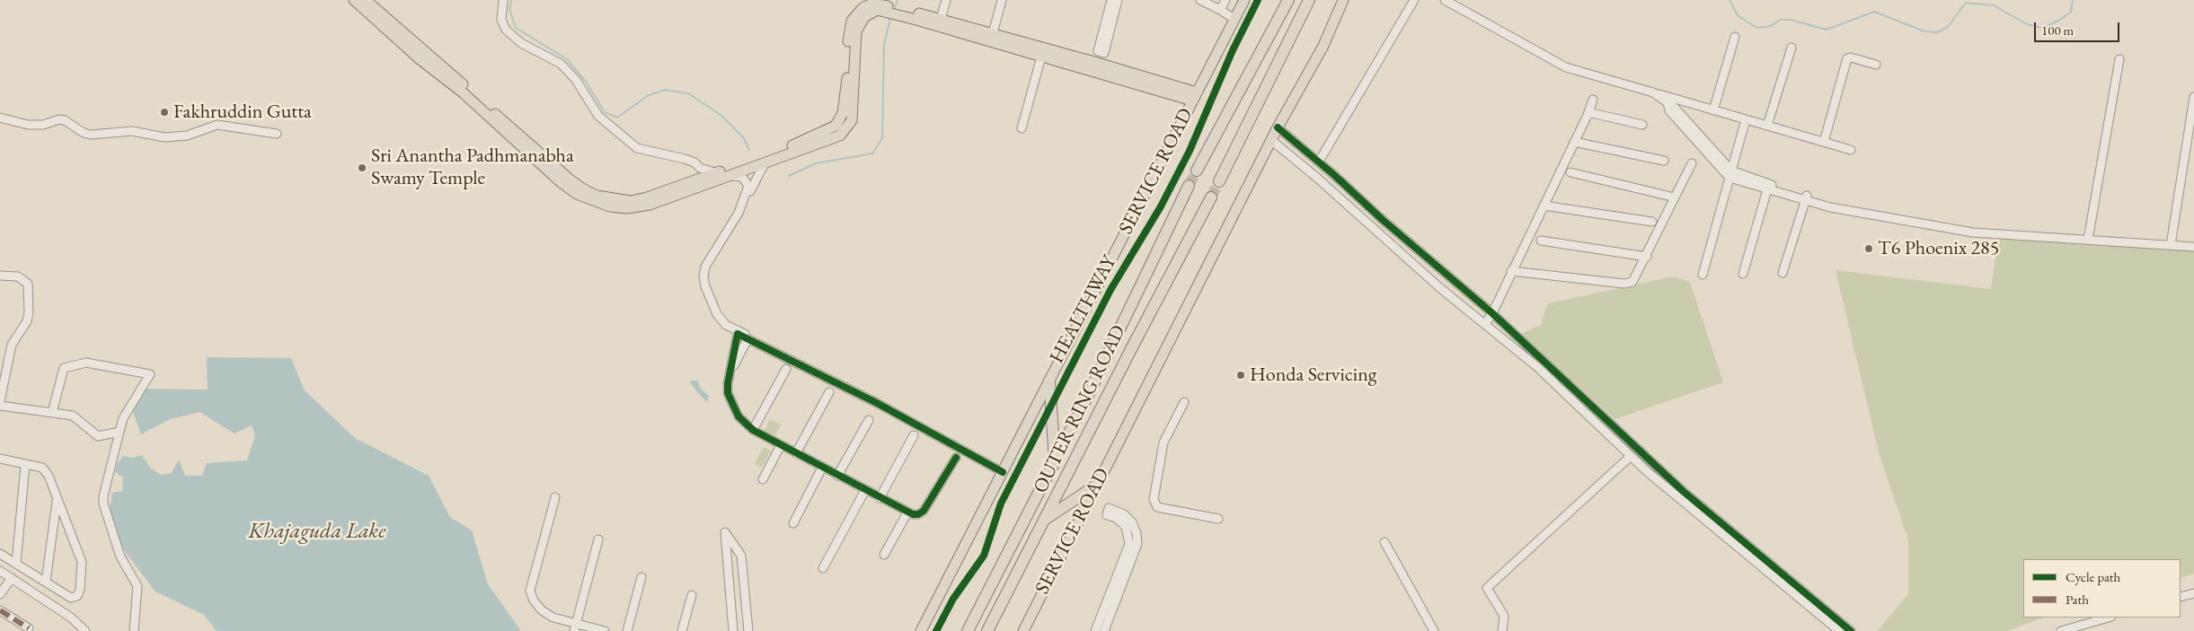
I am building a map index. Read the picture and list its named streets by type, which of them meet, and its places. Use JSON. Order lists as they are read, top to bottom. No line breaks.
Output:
{"streets":{"highway":["OUTER RING ROAD"],"main road":["SERVICE ROAD"],"cycle path":["HEALTHWAY"]},"water":["Khajaguda Lake"],"places":["Fakhruddin Gutta","Sri Anantha Padhmanabha Swamy Temple","T6 Phoenix 285","Honda Servicing"],"legend":["Cycle path","Path"],"scale_bar":"100 m"}
